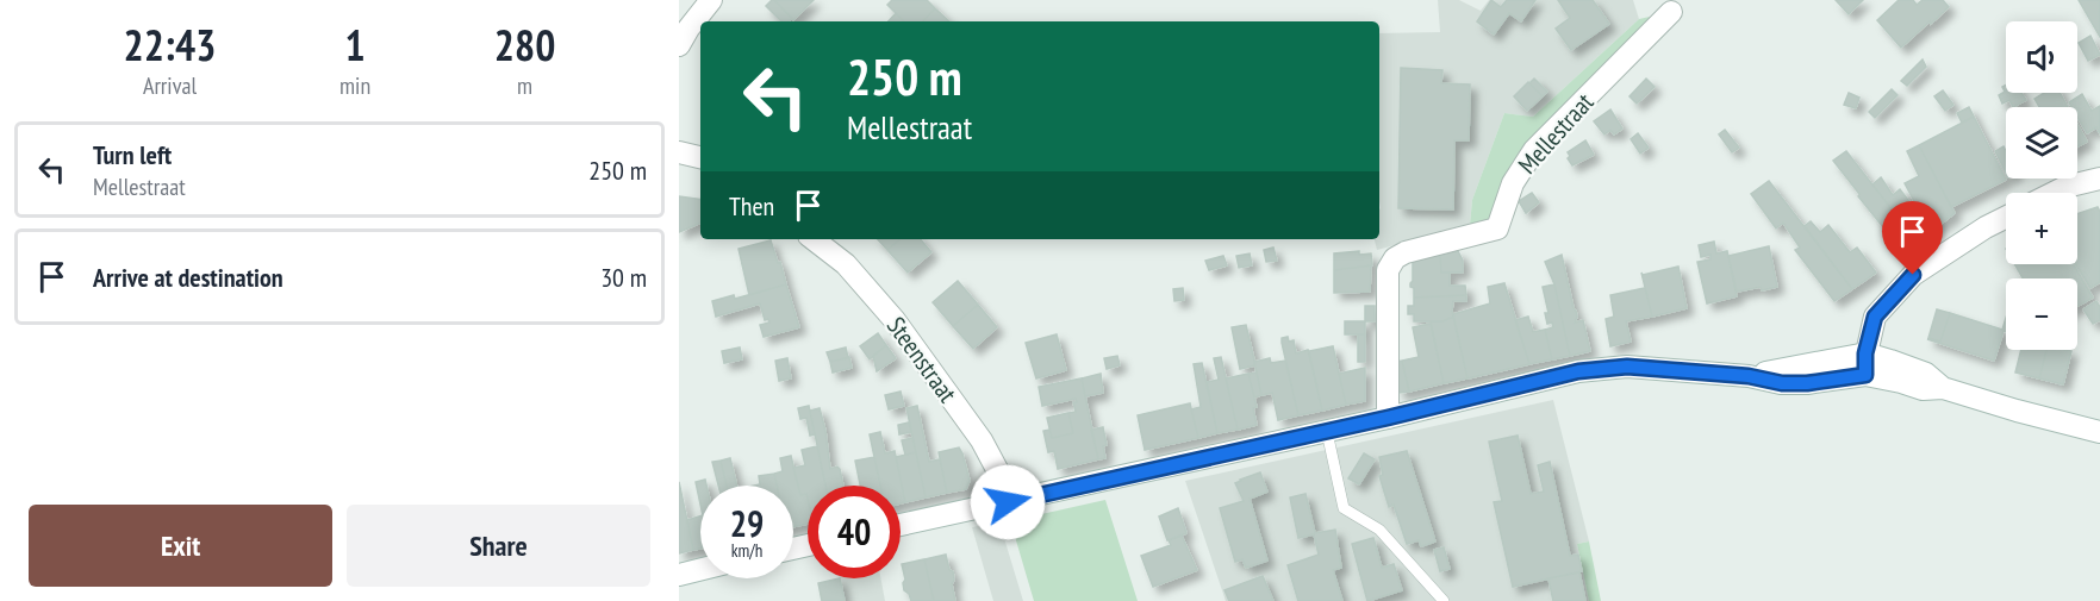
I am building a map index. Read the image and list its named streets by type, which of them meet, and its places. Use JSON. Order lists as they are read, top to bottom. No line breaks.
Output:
{"streets":{"street":["Mellestraat","Steenstraat"]},"page":{"eta":["22:43","Arrival","1","min","280","m"],"map_buttons":["+","−"],"turn":["250 m","Mellestraat"],"list":[{"name":"Turn left","note":"Mellestraat","value":"250 m"},{"name":"Arrive at destination","value":"30 m"}],"then":"Then","speed":"29 km/h","limit":"40","buttons":["Exit","Share"]}}
